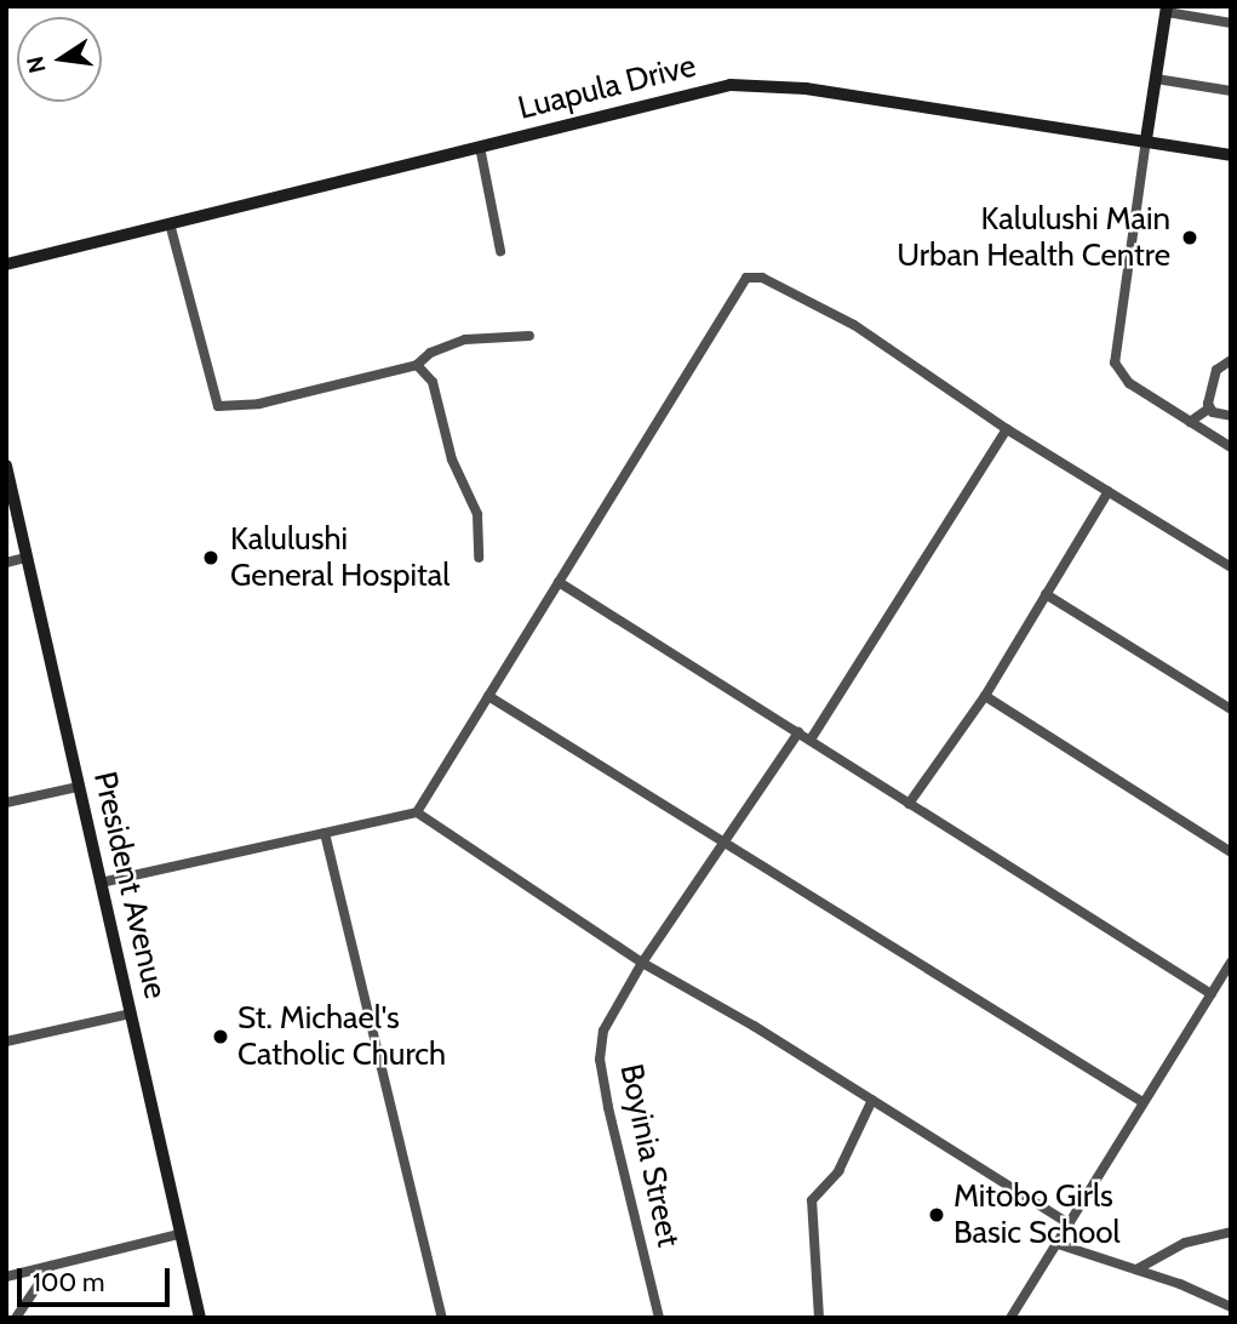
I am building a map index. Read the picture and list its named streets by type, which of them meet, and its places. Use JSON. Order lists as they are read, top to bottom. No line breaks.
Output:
{"streets":{"street":["Luapula Drive","President Avenue","Boyinia Street"]},"places":["Kalulushi Main Urban Health Centre","Kalulushi General Hospital","St. Michael's Catholic Church","Mitobo Girls Basic School"],"scale_bar":"100 m","north":"left"}
